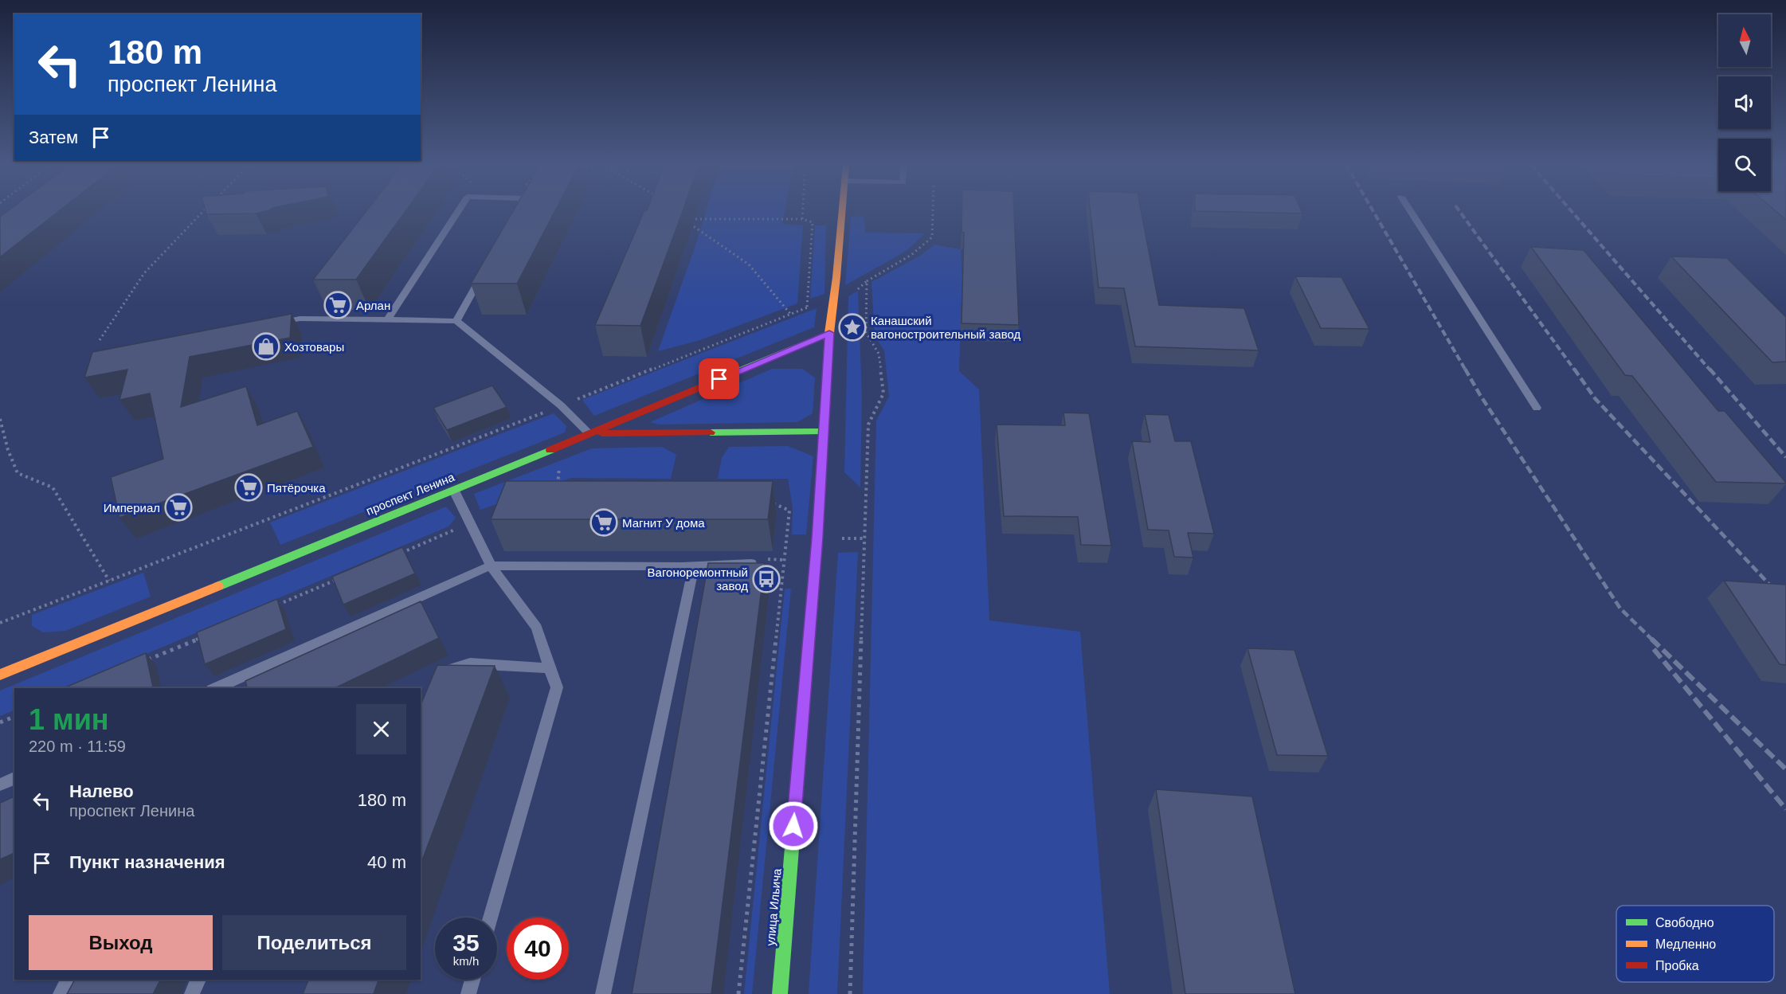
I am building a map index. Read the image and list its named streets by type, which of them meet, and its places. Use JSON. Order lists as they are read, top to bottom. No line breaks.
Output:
{"streets":{"street":["проспект Ленина","улица Ильича"]},"crossings":[["проспект Ленина","улица Ильича"]],"places":{"supermarket":["Арлан","Пятёрочка","Империал","Магнит У дома"],"place":["Канашский вагоностроительный завод"],"shop":["Хозтовары"],"bus stop":["Вагоноремонтный завод"]},"legend":["Свободно","Медленно","Пробка"],"north":"top","page":{"turn":["180 m","проспект Ленина"],"then":"Затем","heading":["1 мин","220 m · 11:59"],"list":[{"name":"Налево","note":"проспект Ленина","value":"180 m"},{"name":"Пункт назначения","value":"40 m"}],"buttons":["Выход","Поделиться"],"speed":"35 km/h","limit":"40"}}
